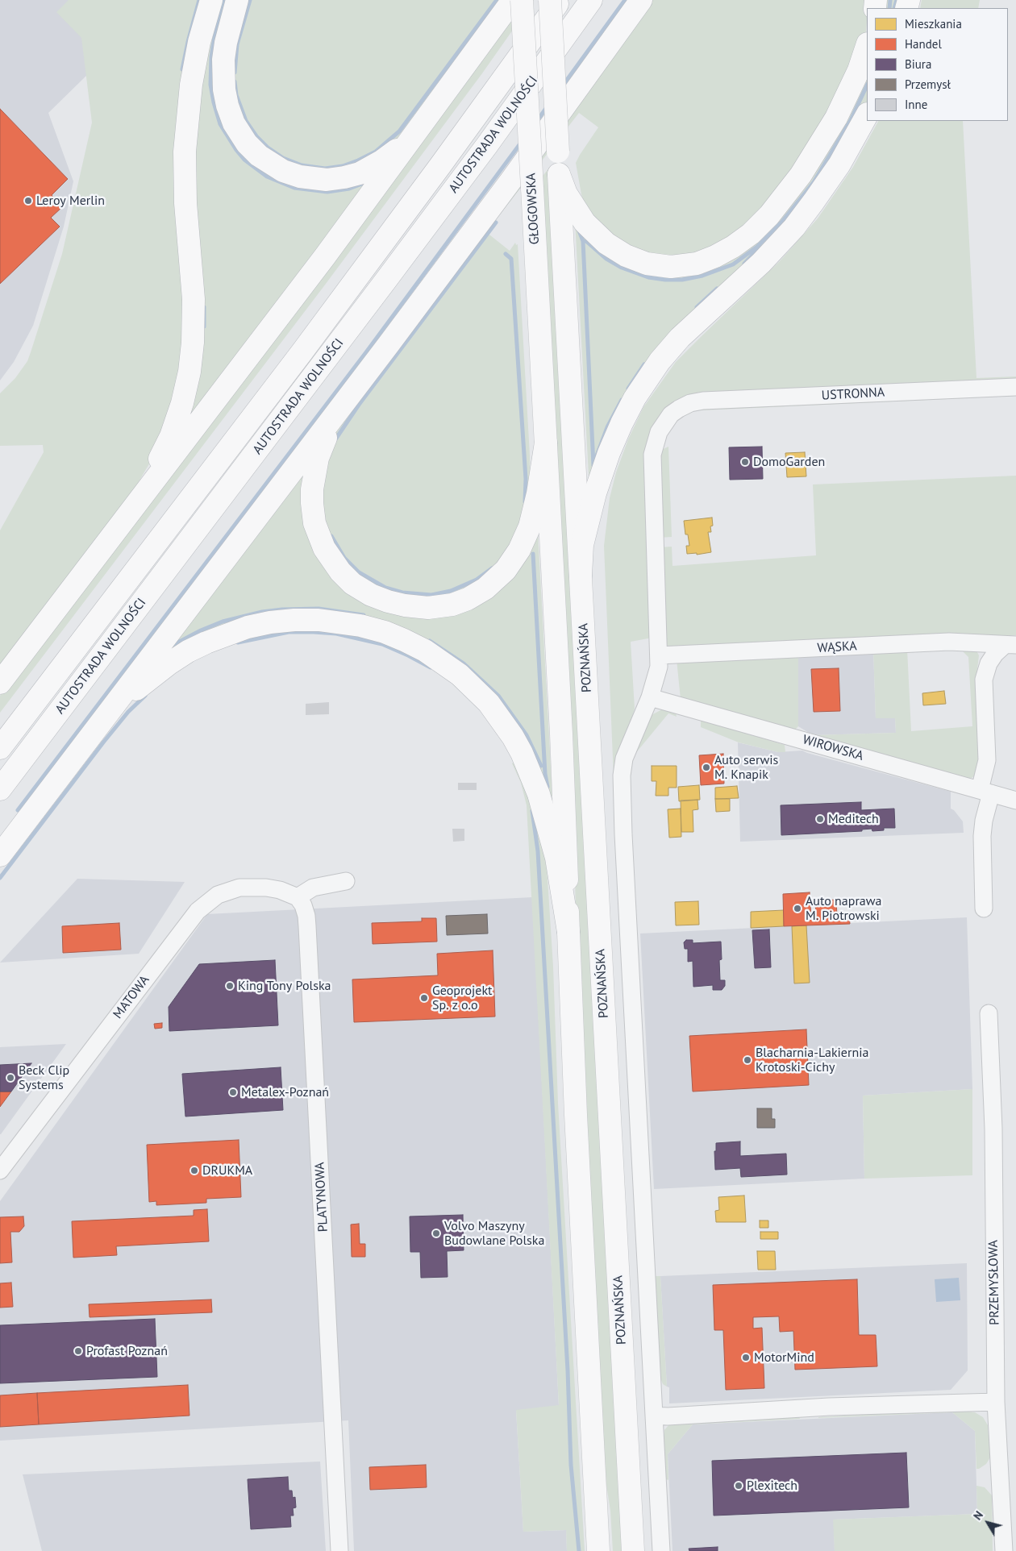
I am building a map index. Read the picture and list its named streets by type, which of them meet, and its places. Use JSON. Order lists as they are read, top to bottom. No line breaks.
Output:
{"streets":{"main road":["AUTOSTRADA WOLNOŚCI","GŁOGOWSKA","POZNAŃSKA"],"street":["USTRONNA","WĄSKA","WIROWSKA","MATOWA","PLATYNOWA","PRZEMYSŁOWA"]},"crossings":[["USTRONNA","WĄSKA"],["MATOWA","PLATYNOWA"]],"places":["Leroy Merlin","DomoGarden","Auto serwis M. Knapik","Meditech","Auto naprawa M. Piotrowski","King Tony Polska","Geoprojekt Sp. z o.o","Blacharnia-Lakiernia Krotoski-Cichy","Beck Clip Systems","Metalex-Poznań","DRUKMA","Volvo Maszyny Budowlane Polska","Profast Poznań","MotorMind","Plexitech"],"legend":["Mieszkania","Handel","Biura","Przemysł","Inne"],"north":"top left"}
